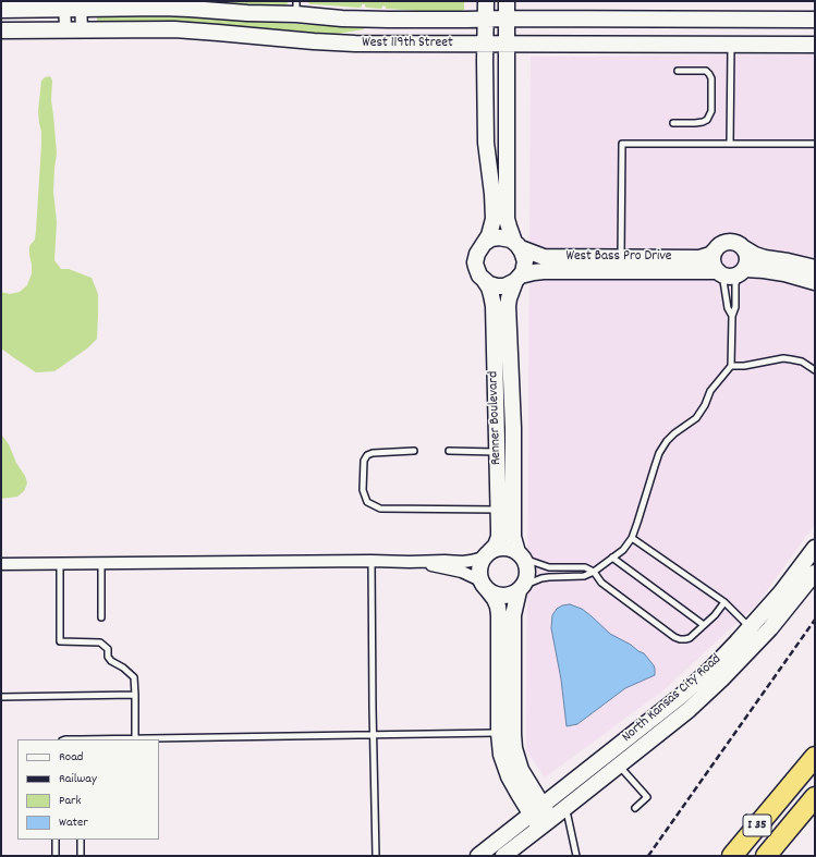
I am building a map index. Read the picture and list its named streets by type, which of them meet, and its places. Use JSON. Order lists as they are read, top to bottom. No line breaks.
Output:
{"streets":{"highway":["I 35"],"main road":["West 119th Street","West Bass Pro Drive","Renner Boulevard","North Kansas City Road"]},"crossings":[["West Bass Pro Drive","Renner Boulevard"]],"legend":["Road","Railway","Park","Water"]}
